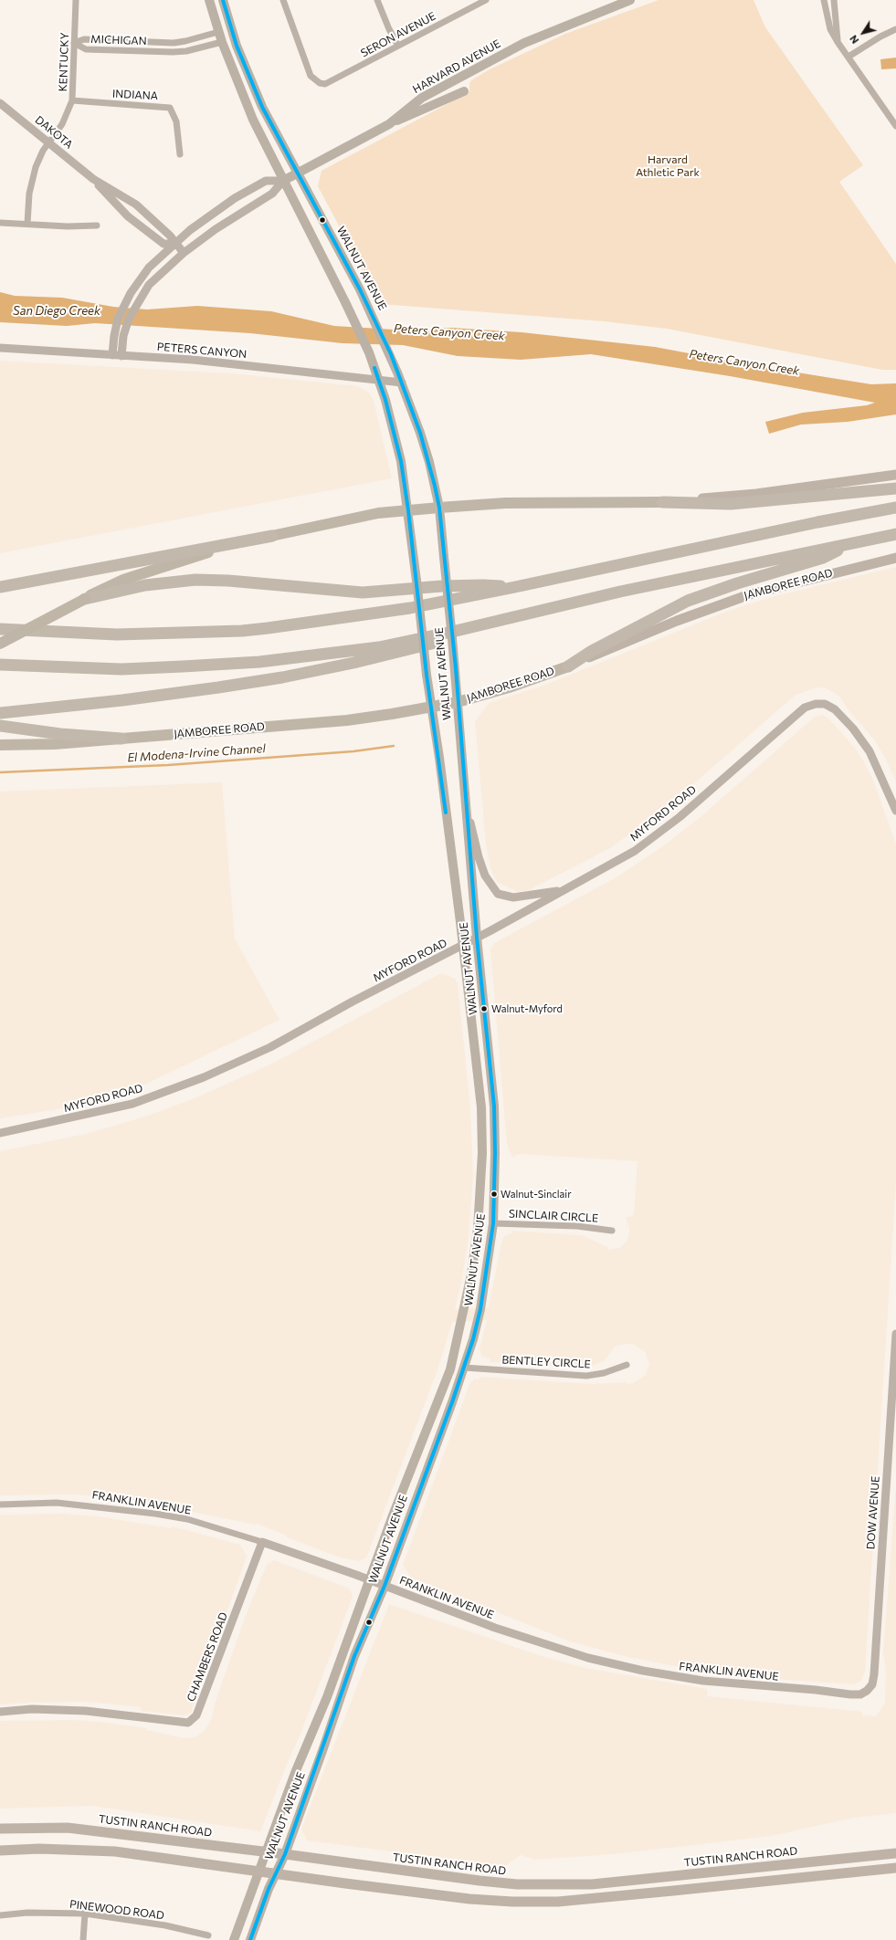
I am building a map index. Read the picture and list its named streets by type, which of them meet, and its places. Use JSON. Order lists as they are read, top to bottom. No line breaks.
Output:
{"streets":{"highway":["JAMBOREE ROAD"],"main road":["HARVARD AVENUE","WALNUT AVENUE","TUSTIN RANCH ROAD"],"street":["SERON AVENUE","MICHIGAN","KENTUCKY","INDIANA","DAKOTA","PETERS CANYON","MYFORD ROAD","SINCLAIR CIRCLE","BENTLEY CIRCLE","FRANKLIN AVENUE","DOW AVENUE","CHAMBERS ROAD","PINEWOOD ROAD"]},"crossings":[["MICHIGAN","KENTUCKY"],["MICHIGAN","WALNUT AVENUE"],["KENTUCKY","INDIANA"],["KENTUCKY","DAKOTA"],["HARVARD AVENUE","DAKOTA"],["HARVARD AVENUE","WALNUT AVENUE"],["HARVARD AVENUE","PETERS CANYON"],["WALNUT AVENUE","PETERS CANYON"],["WALNUT AVENUE","JAMBOREE ROAD"],["WALNUT AVENUE","MYFORD ROAD"],["WALNUT AVENUE","SINCLAIR CIRCLE"],["WALNUT AVENUE","BENTLEY CIRCLE"],["WALNUT AVENUE","FRANKLIN AVENUE"],["WALNUT AVENUE","TUSTIN RANCH ROAD"],["FRANKLIN AVENUE","DOW AVENUE"],["FRANKLIN AVENUE","CHAMBERS ROAD"]],"water":["San Diego Creek","Peters Canyon Creek","El Modena-Irvine Channel"],"parks":["Harvard Athletic Park"],"places":["Walnut-Myford","Walnut-Sinclair"],"north":"bottom left"}
